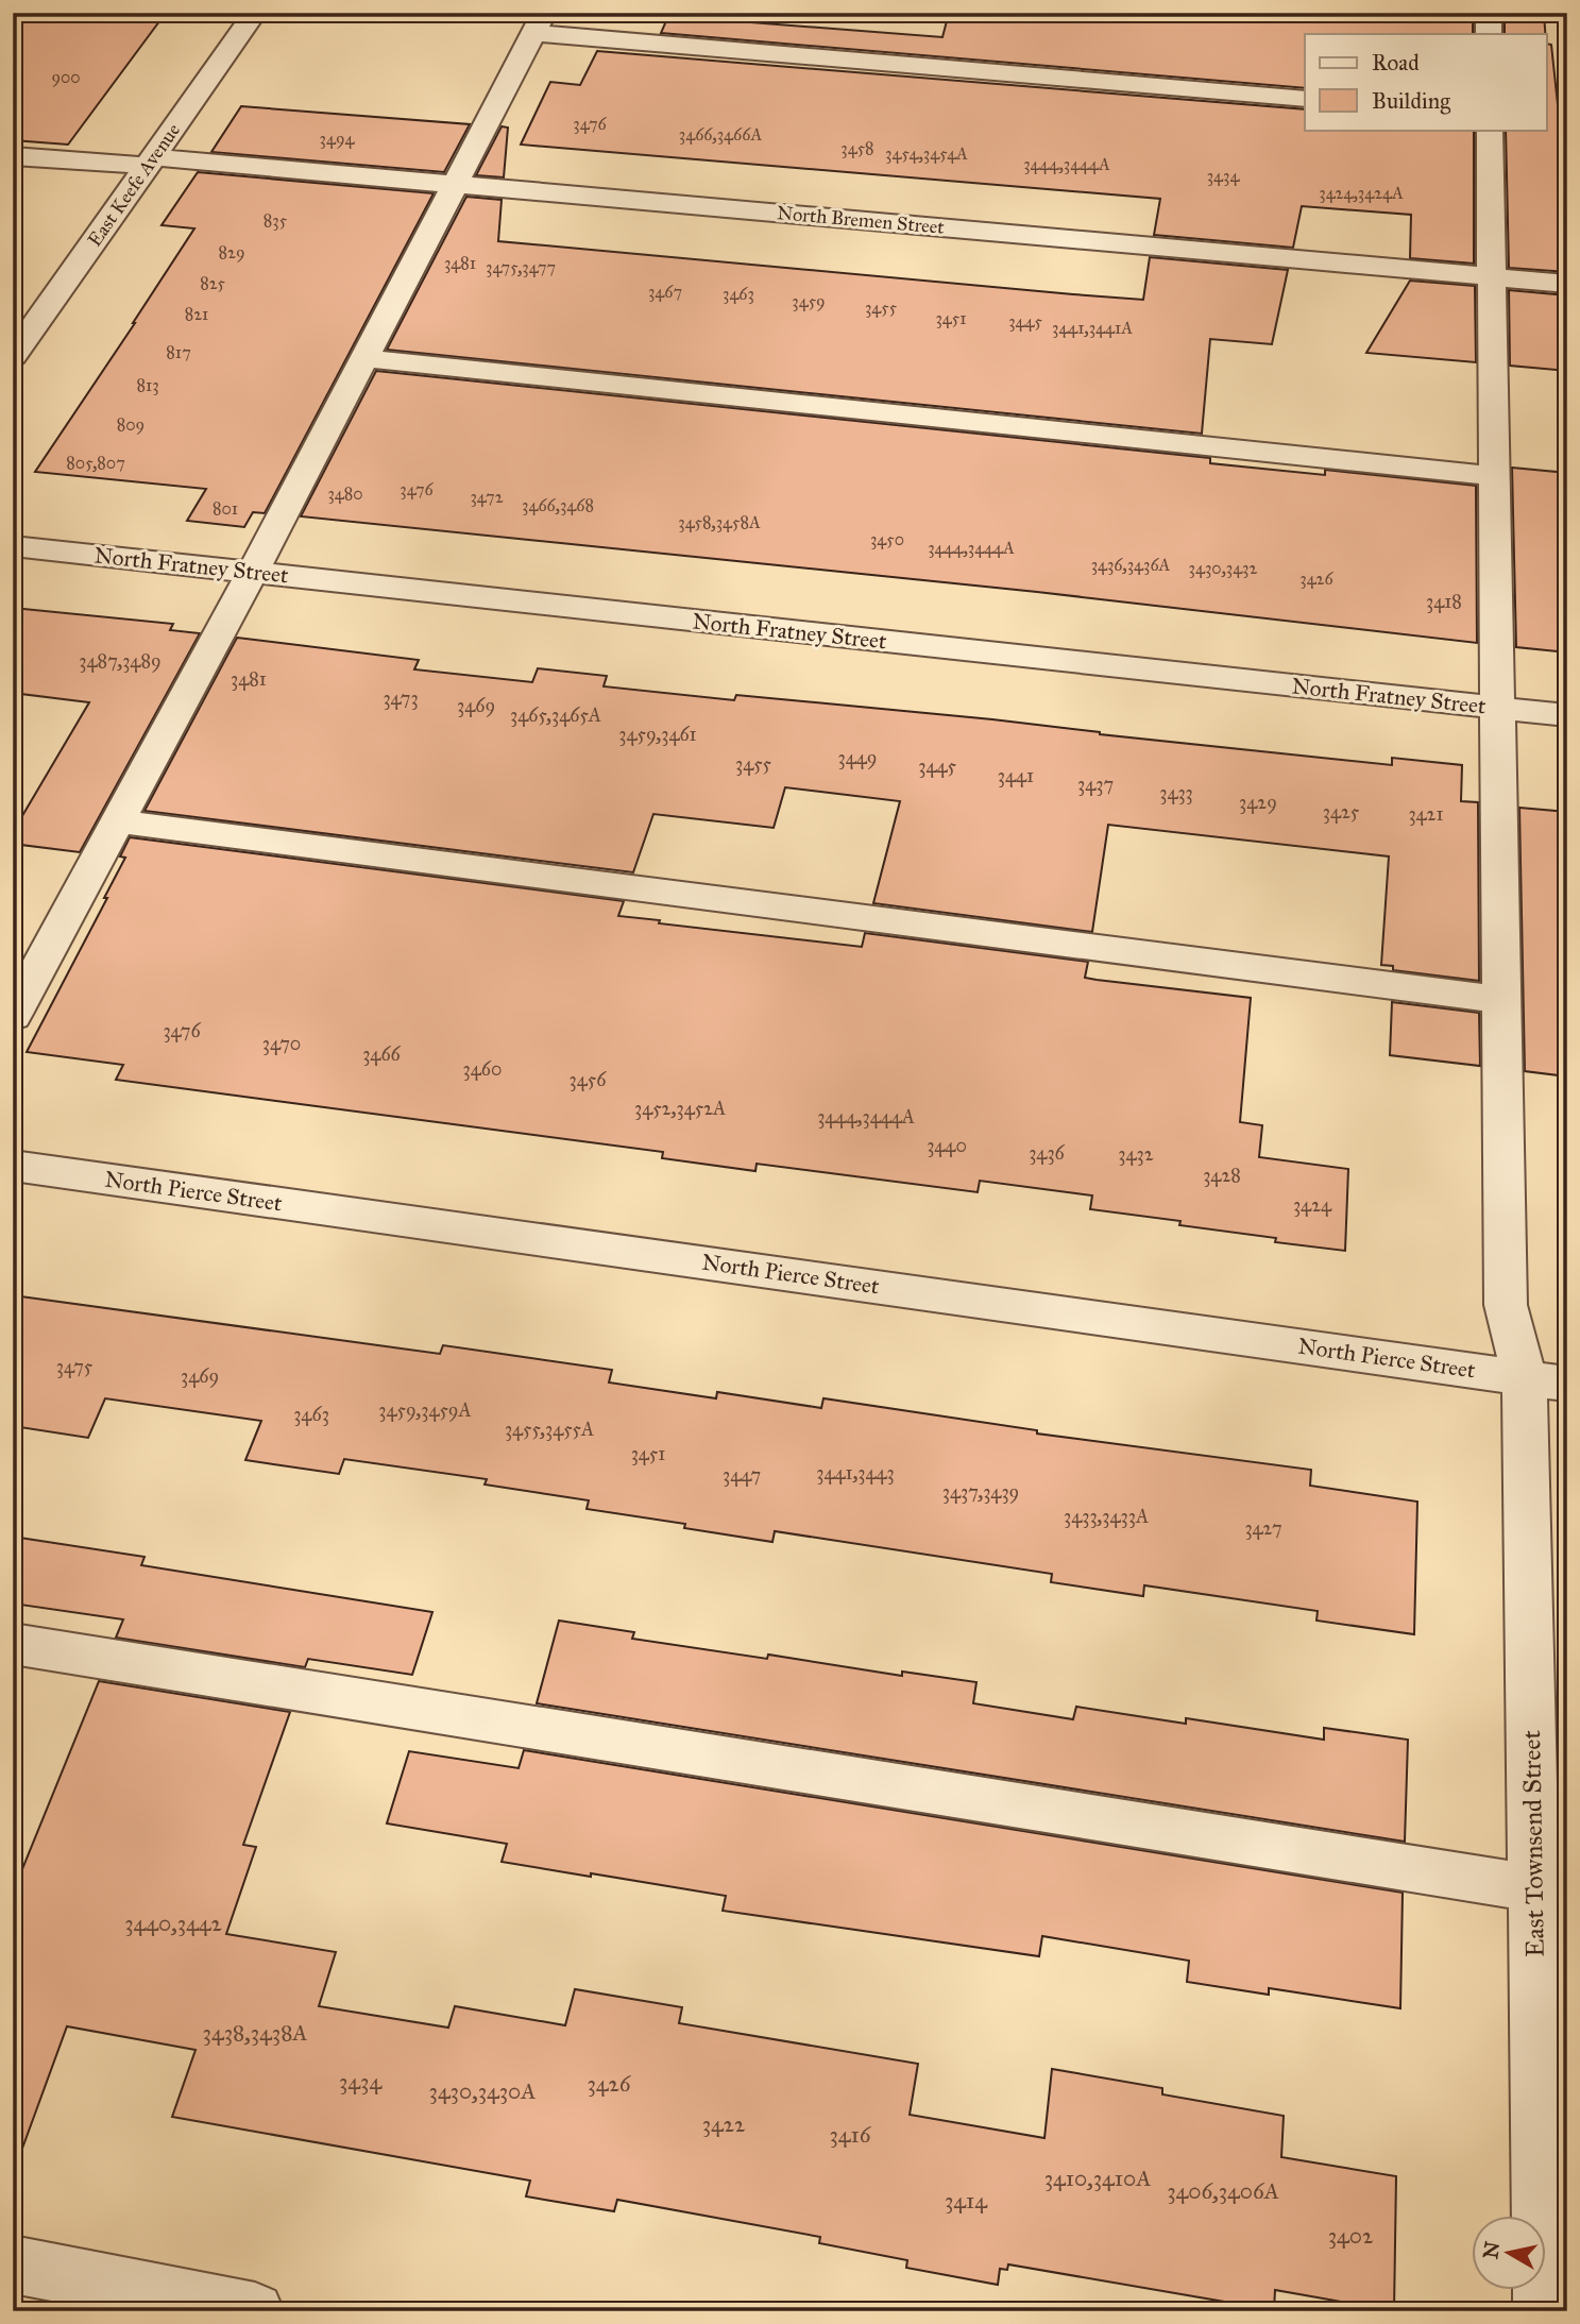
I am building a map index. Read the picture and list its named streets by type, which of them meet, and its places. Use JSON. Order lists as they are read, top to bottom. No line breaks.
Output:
{"streets":{"street":["East Keefe Avenue","North Bremen Street","North Fratney Street","North Pierce Street","East Townsend Street"]},"crossings":[["East Keefe Avenue","North Bremen Street"],["North Bremen Street","East Townsend Street"],["North Fratney Street","East Townsend Street"],["North Pierce Street","East Townsend Street"]],"house_numbers":["900","3476","3466,3466A","3494","3458","3454,3454A","3444,3444A","3434","3424,3424A","835","829","3481","3475,3477","825","3467","3463","3459","3455","821","3451","3445","3441,3441A","817","813","809","805,807","3476","3480","3472","3466,3468","801","3458,3458A","3450","3444,3444A","3436,3436A","3430,3432","3426","3418","3487,3489","3481","3473","3469","3465,3465A","3459,3461","3449","3455","3445","3441","3437","3433","3429","3425","3421","3476","3470","3466","3460","3456","3452,3452A","3444,3444A","3440","3436","3432","3428","3424","3475","3469","3459,3459A","3463","3455,3455A","3451","3441,3443","3447","3437,3439","3433,3433A","3427","3440,3442","3438,3438A","3434","3426","3430,3430A","3422","3416","3410,3410A","3406,3406A","3414","3402"],"legend":["Road","Building"],"north":"left"}
